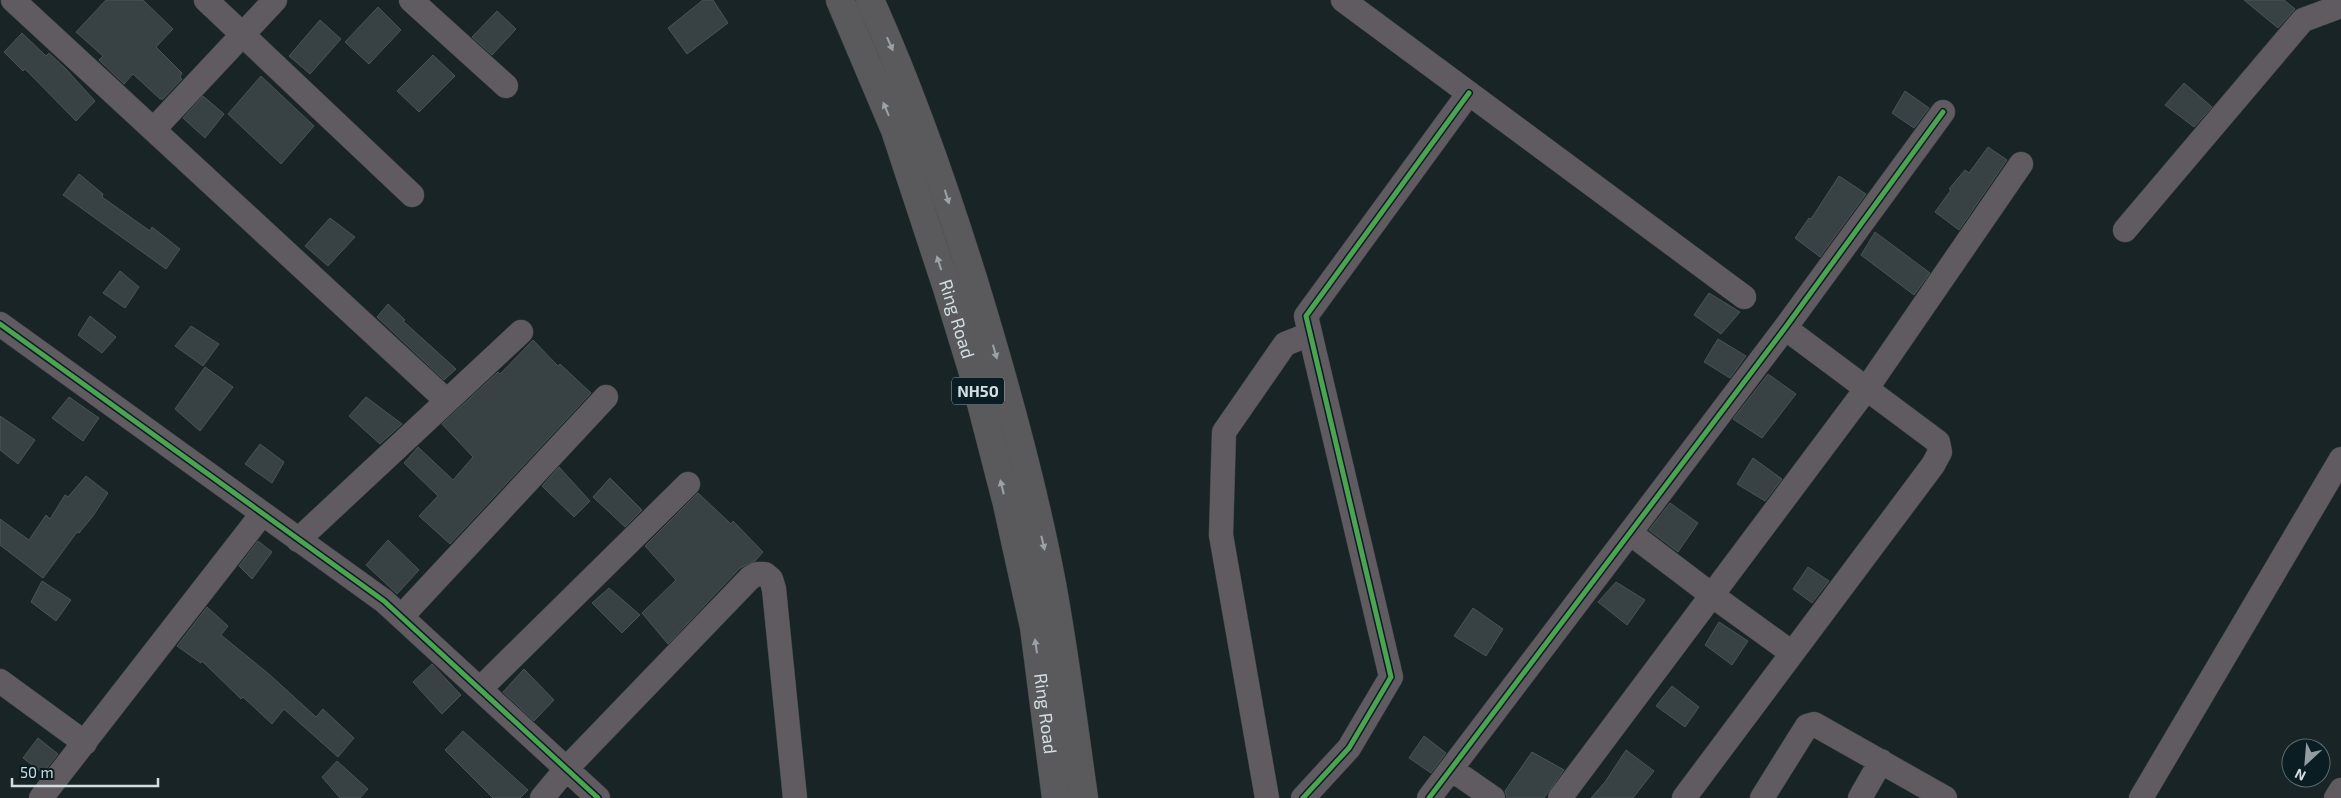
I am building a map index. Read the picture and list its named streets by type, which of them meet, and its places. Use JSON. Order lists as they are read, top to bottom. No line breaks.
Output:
{"streets":{"highway":["Ring Road","NH50"]},"scale_bar":"50 m","north":"bottom left"}
